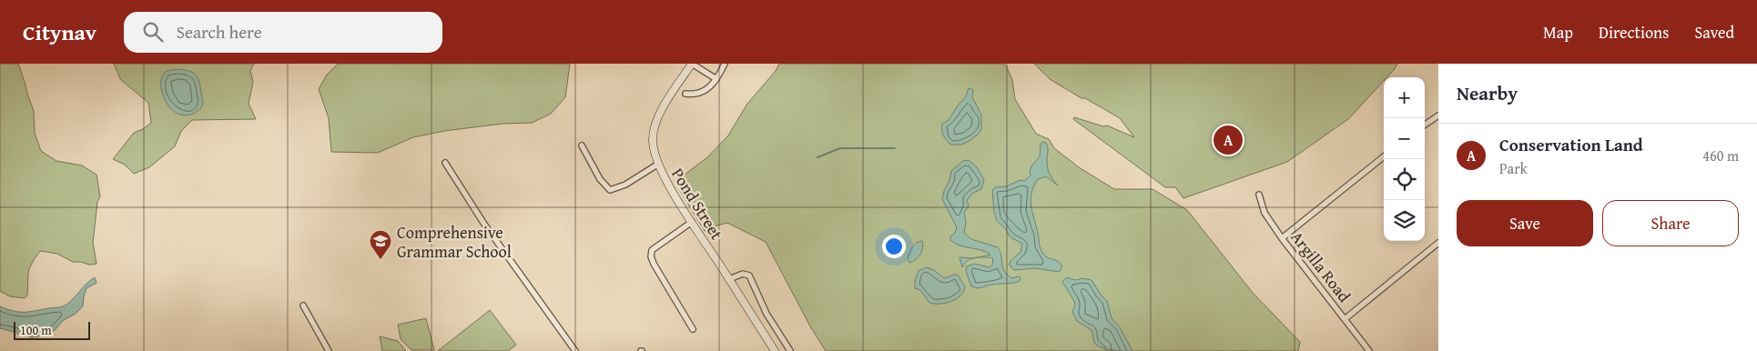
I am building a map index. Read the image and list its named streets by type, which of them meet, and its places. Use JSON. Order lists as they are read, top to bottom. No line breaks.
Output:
{"streets":{"street":["Pond Street","Argilla Road"]},"places":{"school or university":["Comprehensive Grammar School"]},"scale_bar":"100 m","page":{"header":"Citynav","search":"Search here","nav":["Map","Directions","Saved"],"heading":"Nearby","map_buttons":["+","−"],"list":[{"mark":"A","name":"Conservation Land","note":"Park","value":"460 m"}],"pins":"A","buttons":["Save","Share"],"scale":"100 m"}}
